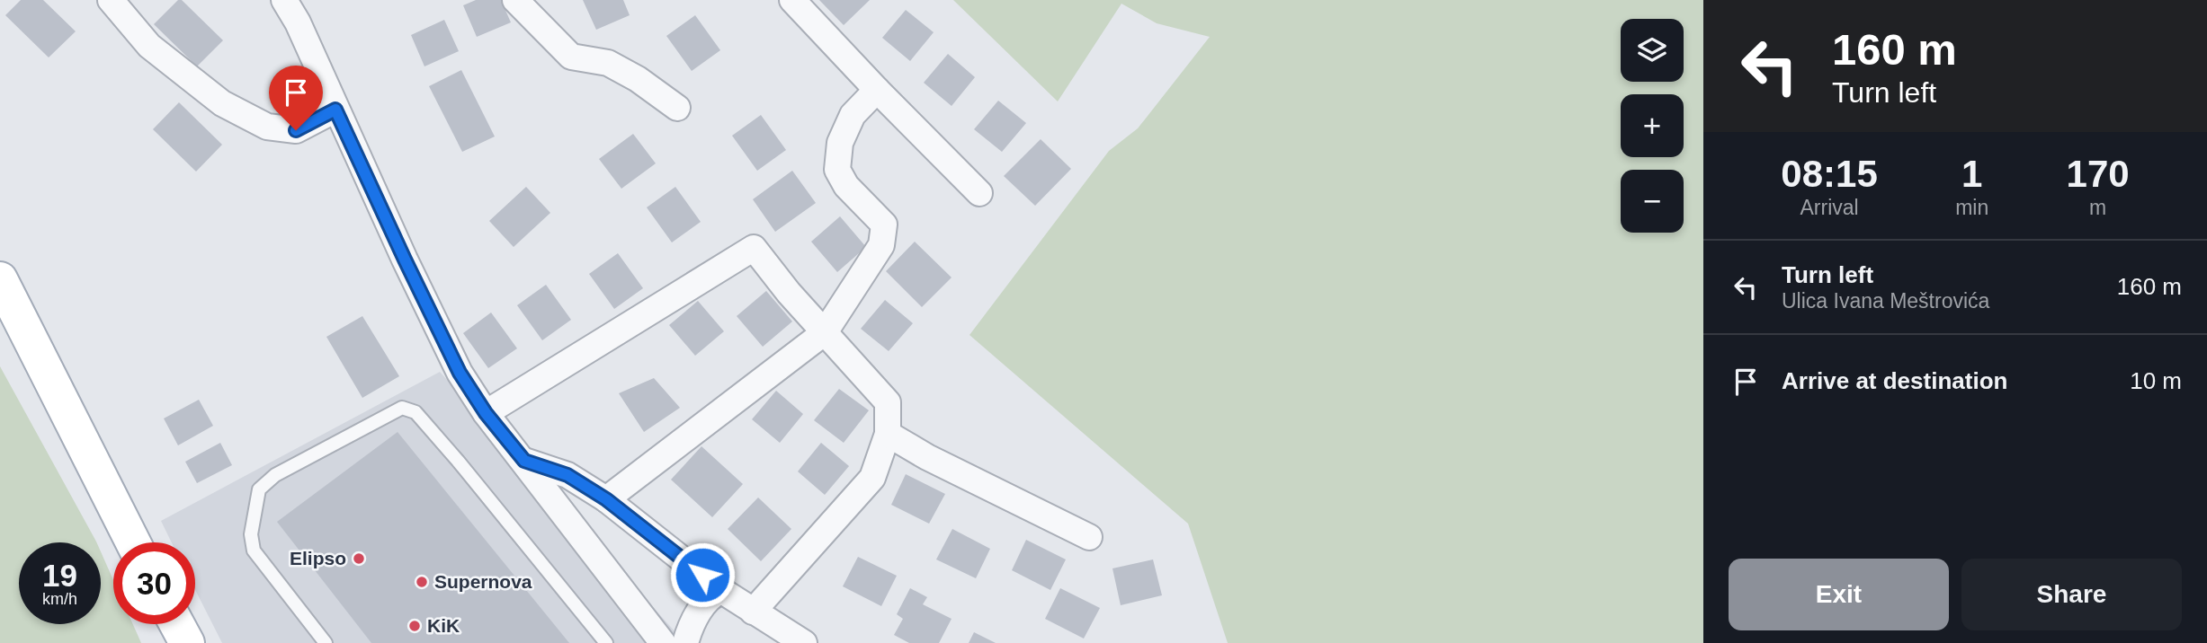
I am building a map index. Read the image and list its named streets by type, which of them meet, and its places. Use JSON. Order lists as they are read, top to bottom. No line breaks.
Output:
{"places":["Elipso","Supernova","KiK"],"page":{"turn":["160 m","Turn left"],"map_buttons":["+","−"],"eta":["08:15","Arrival","1","min","170","m"],"list":[{"name":"Turn left","note":"Ulica Ivana Meštrovića","value":"160 m"},{"name":"Arrive at destination","value":"10 m"}],"speed":"19 km/h","limit":"30","buttons":["Exit","Share"]}}
